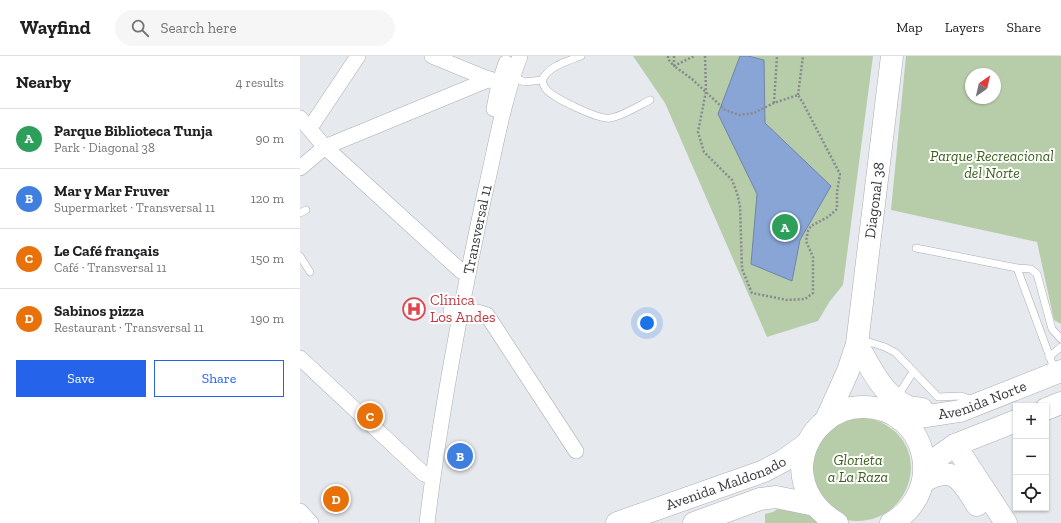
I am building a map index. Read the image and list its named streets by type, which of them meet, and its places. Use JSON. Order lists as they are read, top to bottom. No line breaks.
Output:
{"streets":{"main road":["Diagonal 38","Avenida Norte","Avenida Maldonado"],"street":["Transversal 11"]},"crossings":[["Diagonal 38","Avenida Norte"]],"parks":["Parque Recreacional del Norte","Glorieta a La Raza"],"places":{"hospital":["Clínica Los Andes"]},"north":"top right","page":{"header":"Wayfind","search":"Search here","nav":["Map","Layers","Share"],"heading":["Nearby","4 results"],"list":[{"mark":"A","name":"Parque Biblioteca Tunja","note":"Park · Diagonal 38","value":"90 m"},{"mark":"B","name":"Mar y Mar Fruver","note":"Supermarket · Transversal 11","value":"120 m"},{"mark":"C","name":"Le Café français","note":"Café · Transversal 11","value":"150 m"},{"mark":"D","name":"Sabinos pizza","note":"Restaurant · Transversal 11","value":"190 m"}],"pins":["A","C","B","D"],"buttons":["Save","Share"],"map_buttons":["+","−"]}}
